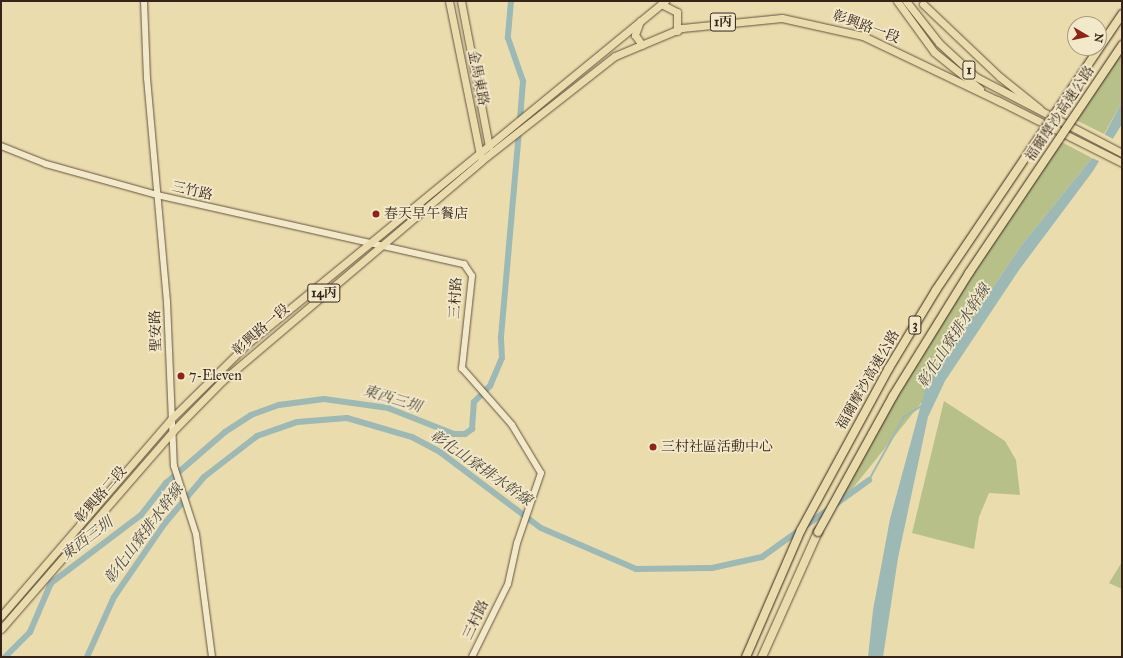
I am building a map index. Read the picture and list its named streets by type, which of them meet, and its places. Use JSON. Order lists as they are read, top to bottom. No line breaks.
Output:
{"streets":{"highway":["福爾摩沙高速公路","3"],"main road":["1丙","彰興路一段","1","金馬東路","14丙","彰興路二段"],"street":["三竹路","三村路","聖安路"]},"crossings":[["彰興路一段","1"],["彰興路一段","金馬東路"],["彰興路一段","三竹路"],["彰興路一段","三村路"],["彰興路一段","聖安路"],["彰興路一段","彰興路二段"],["三竹路","三村路"],["三竹路","聖安路"],["聖安路","彰興路二段"]],"water":["彰化山寮排水幹線","東西三圳"],"places":["春天早午餐店","7-Eleven","三村社區活動中心"],"north":"right"}
